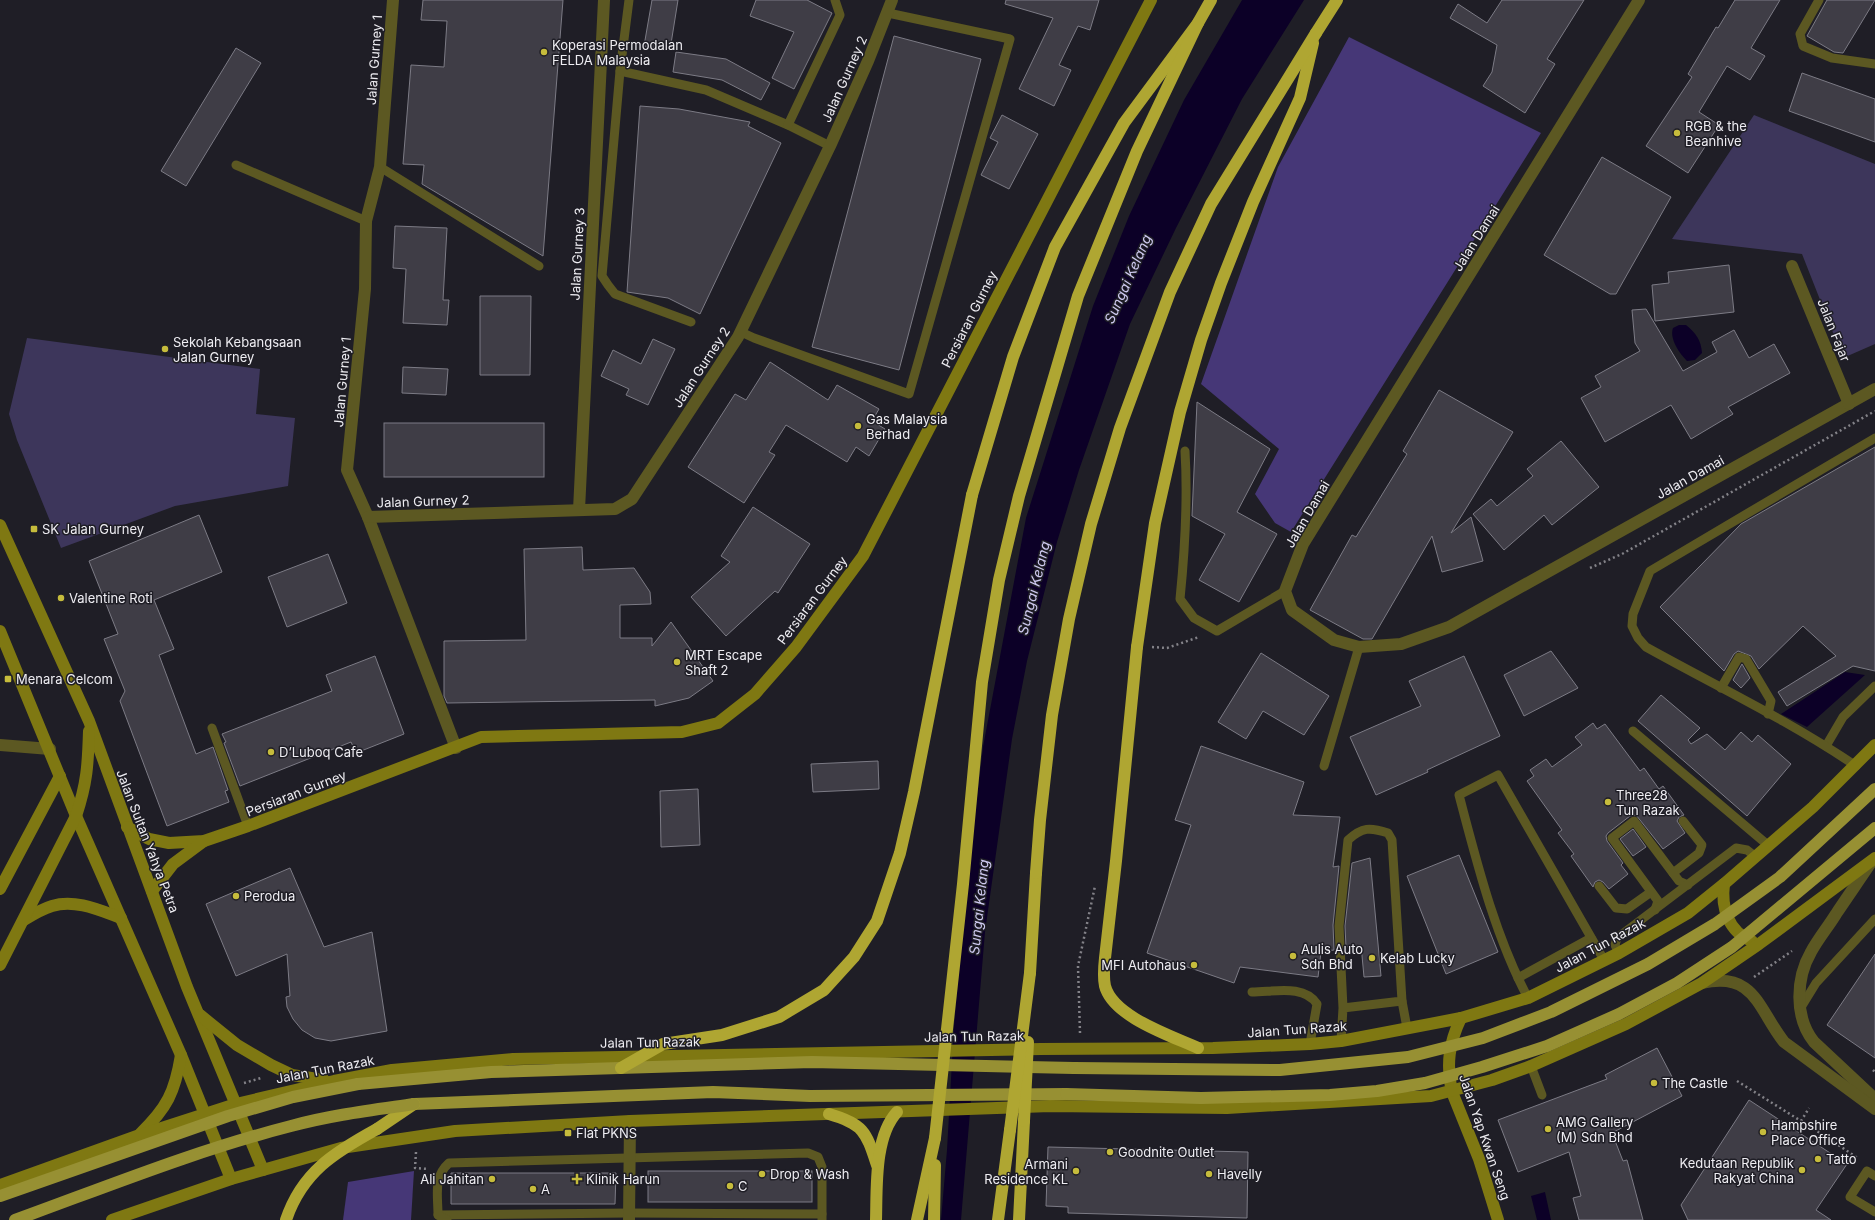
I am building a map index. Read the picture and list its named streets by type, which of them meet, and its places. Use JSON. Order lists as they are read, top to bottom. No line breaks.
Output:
{"streets":{"main road":["Persiaran Gurney","Jalan Sultan Yahya Petra","Jalan Tun Razak","Jalan Yap Kwan Seng"],"street":["Jalan Gurney 1","Jalan Gurney 2","Jalan Damai","Jalan Gurney 3","Jalan Fajar"]},"crossings":[["Jalan Gurney 1","Jalan Gurney 2"],["Jalan Gurney 1","Persiaran Gurney"],["Jalan Gurney 2","Jalan Gurney 3"],["Jalan Damai","Jalan Fajar"],["Persiaran Gurney","Jalan Sultan Yahya Petra"],["Jalan Sultan Yahya Petra","Jalan Tun Razak"],["Jalan Tun Razak","Jalan Yap Kwan Seng"]],"water":["Sungai Kelang"],"places":{"other":["Koperasi Permodalan FELDA Malaysia","RGB & the Beanhive","Sekolah Kebangsaan Jalan Gurney","Gas Malaysia Berhad","Valentine Roti","MRT Escape Shaft 2","D’Luboq Cafe","Three28 Tun Razak","Perodua","Aulis Auto Sdn Bhd","Kelab Lucky","MFI Autohaus","The Castle","AMG Gallery (M) Sdn Bhd","Hampshire Place Office","Goodnite Outlet","Tatto","Kedutaan Republik Rakyat China","Armani Residence KL","Drop & Wash","Havelly","Ali Jahitan","C","A"],"transit":["SK Jalan Gurney","Menara Celcom","Flat PKNS"],"health":["Klinik Harun"]}}
